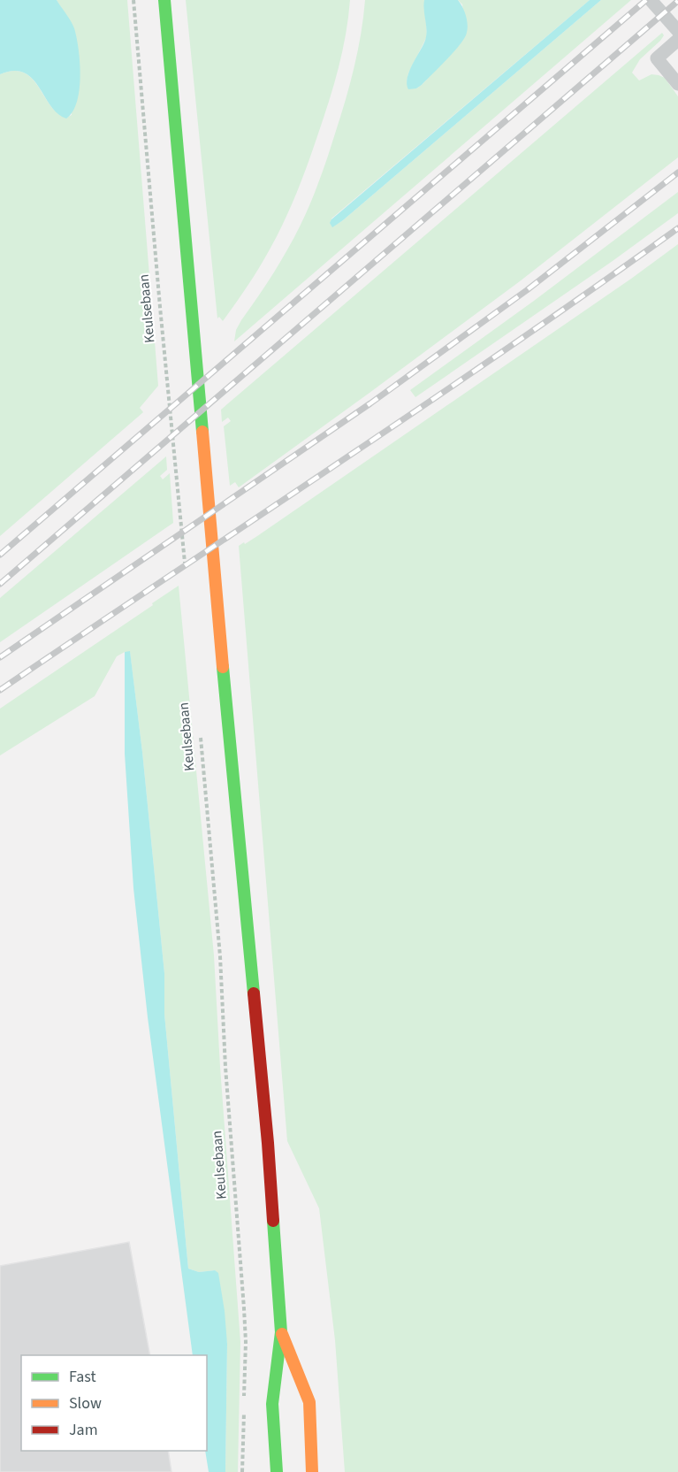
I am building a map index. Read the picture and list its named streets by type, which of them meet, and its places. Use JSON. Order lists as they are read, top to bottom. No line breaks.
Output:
{"streets":{"path":["Keulsebaan"]},"legend":["Fast","Slow","Jam"]}
